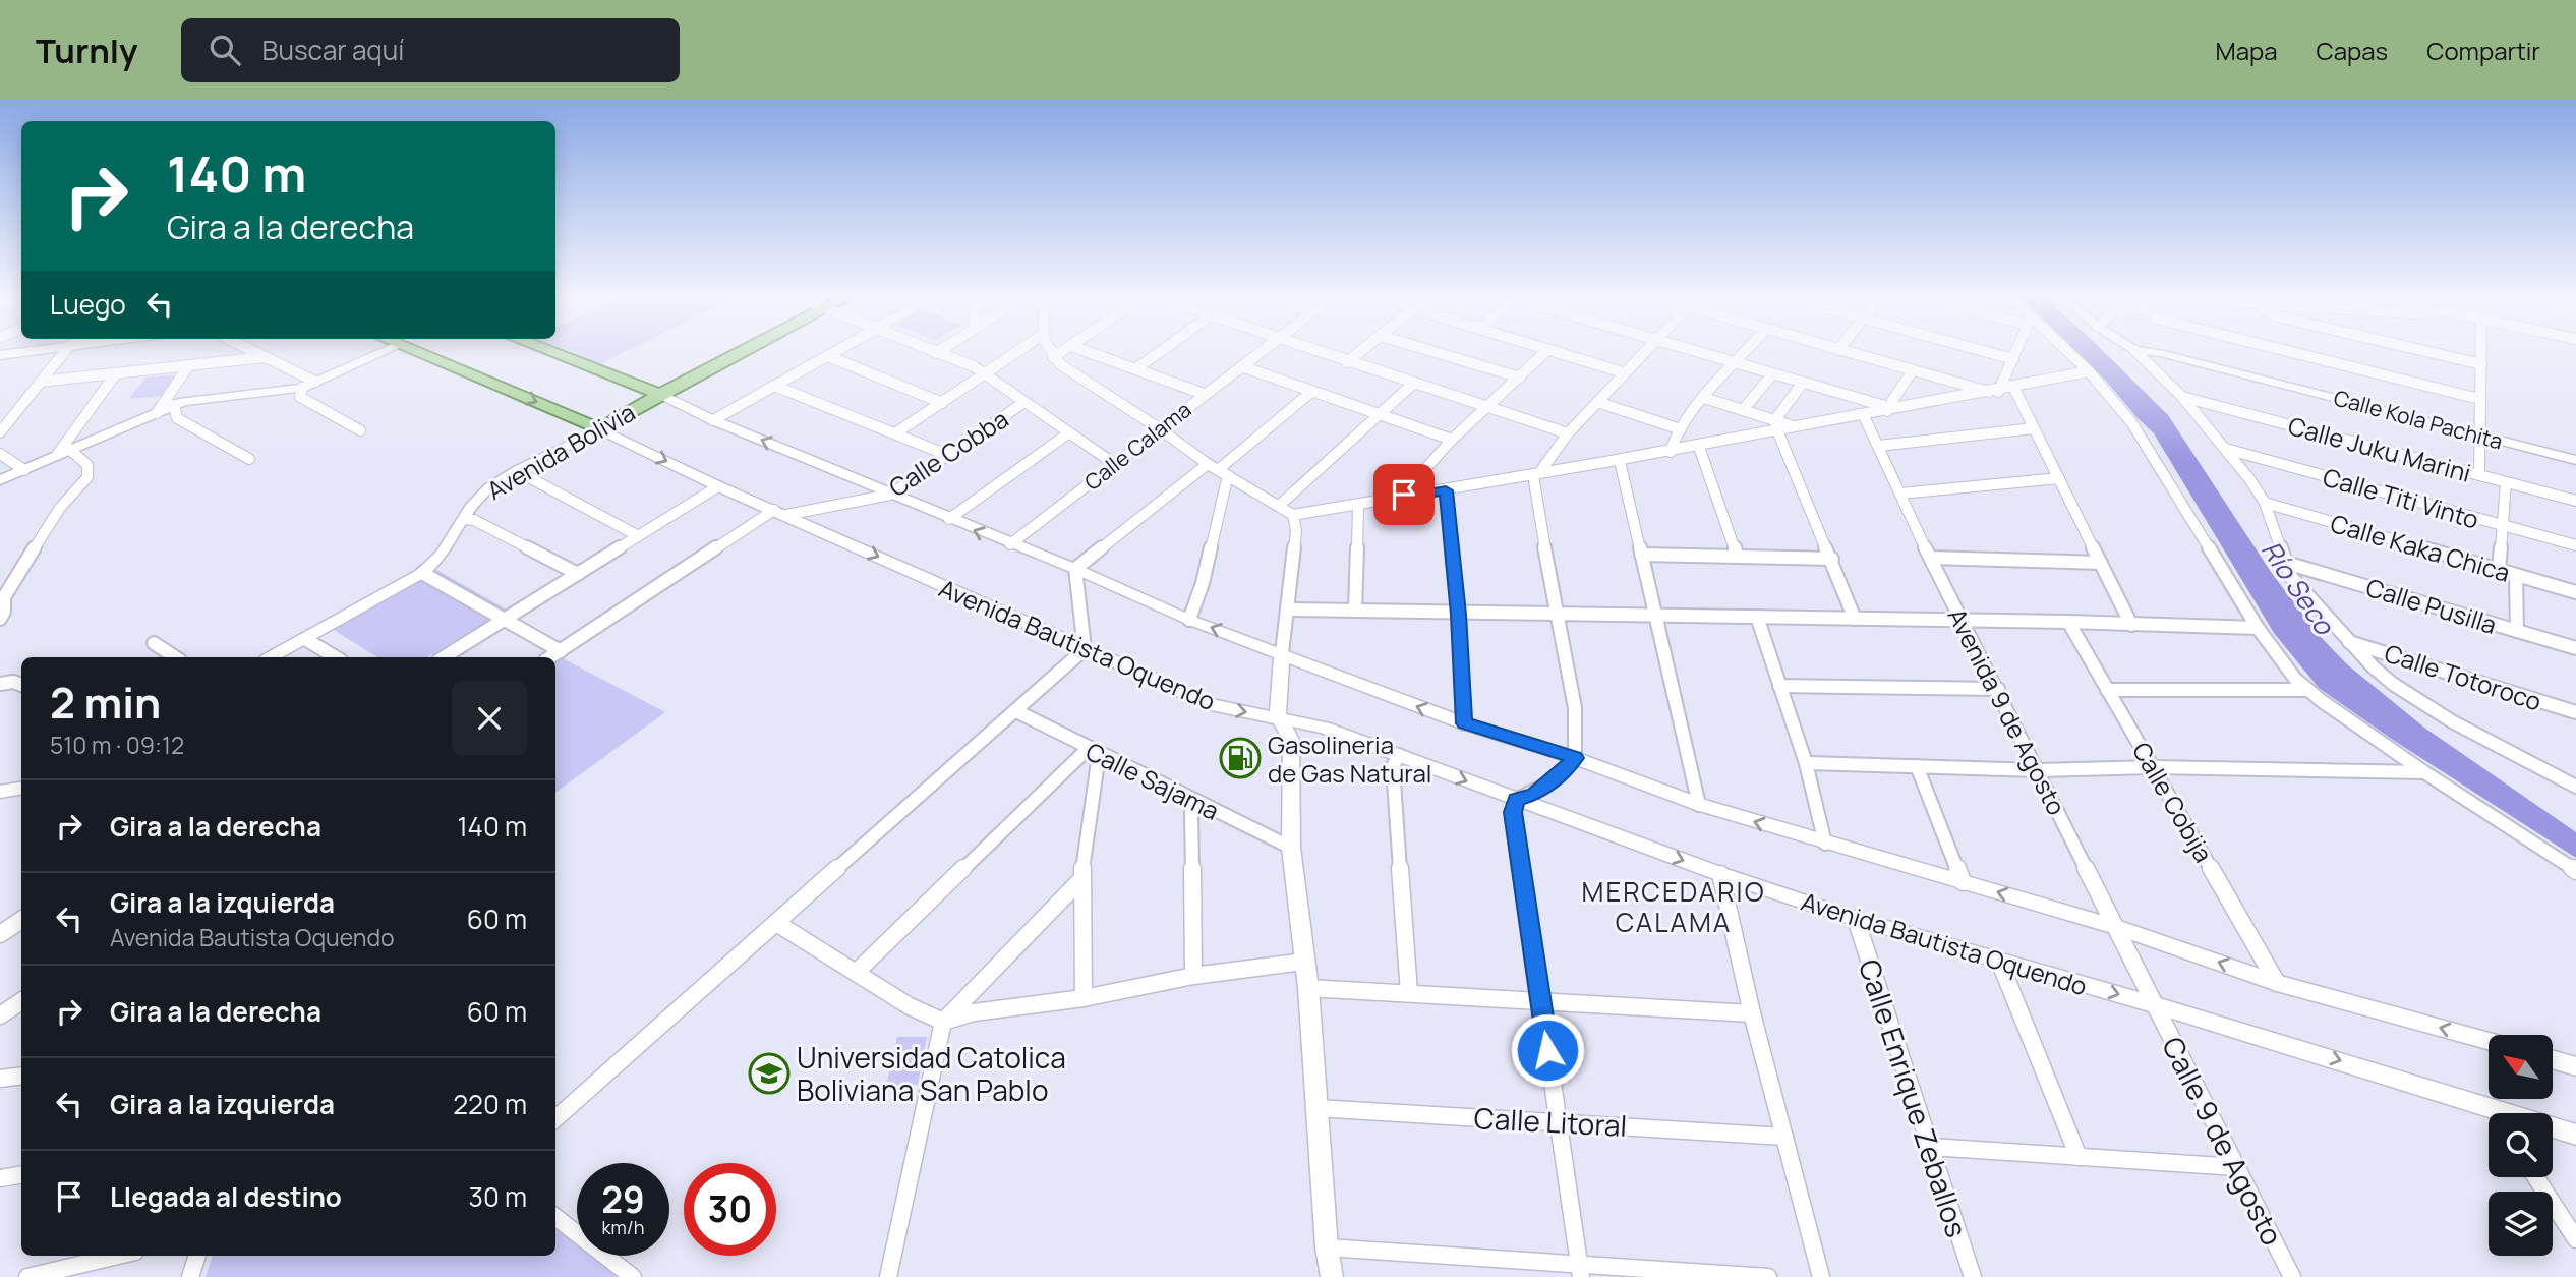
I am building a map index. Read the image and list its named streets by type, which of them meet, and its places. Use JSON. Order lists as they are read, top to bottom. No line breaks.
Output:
{"streets":{"main road":["Avenida Bolivia","Avenida Bautista Oquendo"],"street":["Calle Kola Pachita","Calle Calama","Calle Juku Marini","Calle Cobba","Calle Titi Vinto","Calle Kaka Chica","Calle Pusilla","Calle Totoroco","Avenida 9 de Agosto","Calle Sajama","Calle Cobija","Calle Enrique Zeballos","Calle Litoral","Calle 9 de Agosto"]},"crossings":[["Avenida Bolivia","Avenida Bautista Oquendo"],["Calle Cobba","Avenida Bautista Oquendo"],["Avenida Bautista Oquendo","Avenida 9 de Agosto"],["Avenida Bautista Oquendo","Calle Enrique Zeballos"],["Avenida Bautista Oquendo","Calle 9 de Agosto"],["Avenida 9 de Agosto","Calle 9 de Agosto"]],"one_way":["Avenida Bautista Oquendo"],"districts":["MERCEDARIO CALAMA"],"water":["Río Seco"],"places":{"fuel station":["Gasolineria de Gas Natural"],"school or university":["Universidad Catolica Boliviana San Pablo"]},"north":"top left","page":{"header":"Turnly","search":"Buscar aquí","nav":["Mapa","Capas","Compartir"],"turn":["140 m","Gira a la derecha"],"then":"Luego","heading":["2 min","510 m · 09:12"],"list":[{"name":"Gira a la derecha","value":"140 m"},{"name":"Gira a la izquierda","note":"Avenida Bautista Oquendo","value":"60 m"},{"name":"Gira a la derecha","value":"60 m"},{"name":"Gira a la izquierda","value":"220 m"},{"name":"Llegada al destino","value":"30 m"}],"speed":"29 km/h","limit":"30"}}
